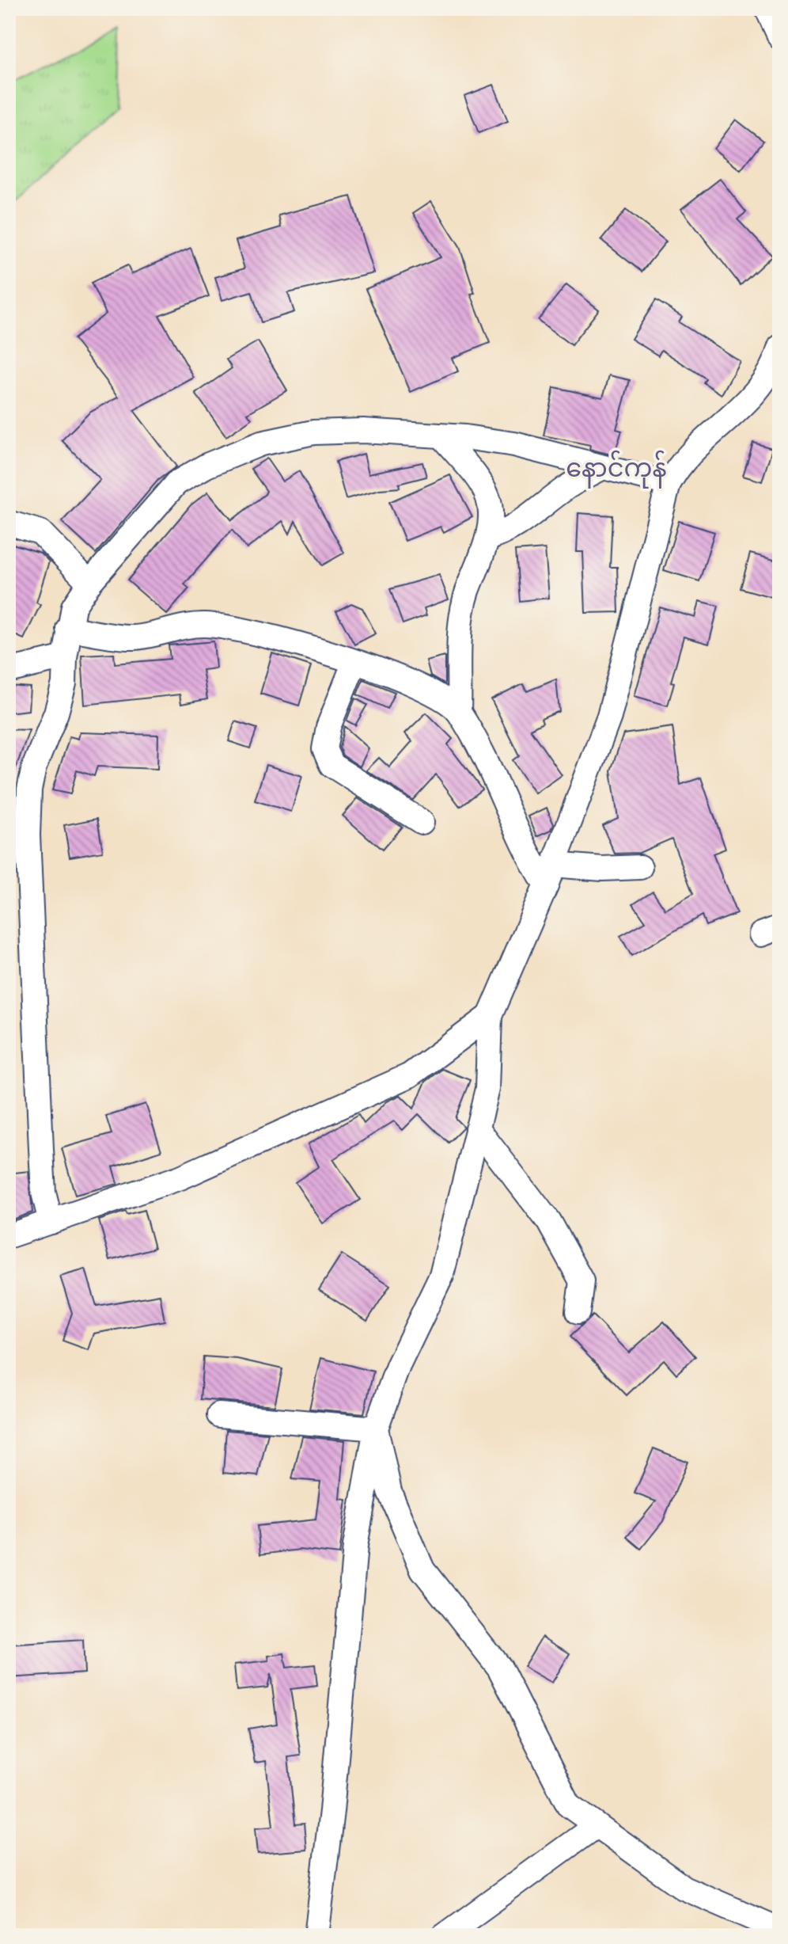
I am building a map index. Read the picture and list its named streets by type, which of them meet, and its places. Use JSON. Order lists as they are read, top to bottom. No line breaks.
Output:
{"districts":["နောင်ကုန်"]}
